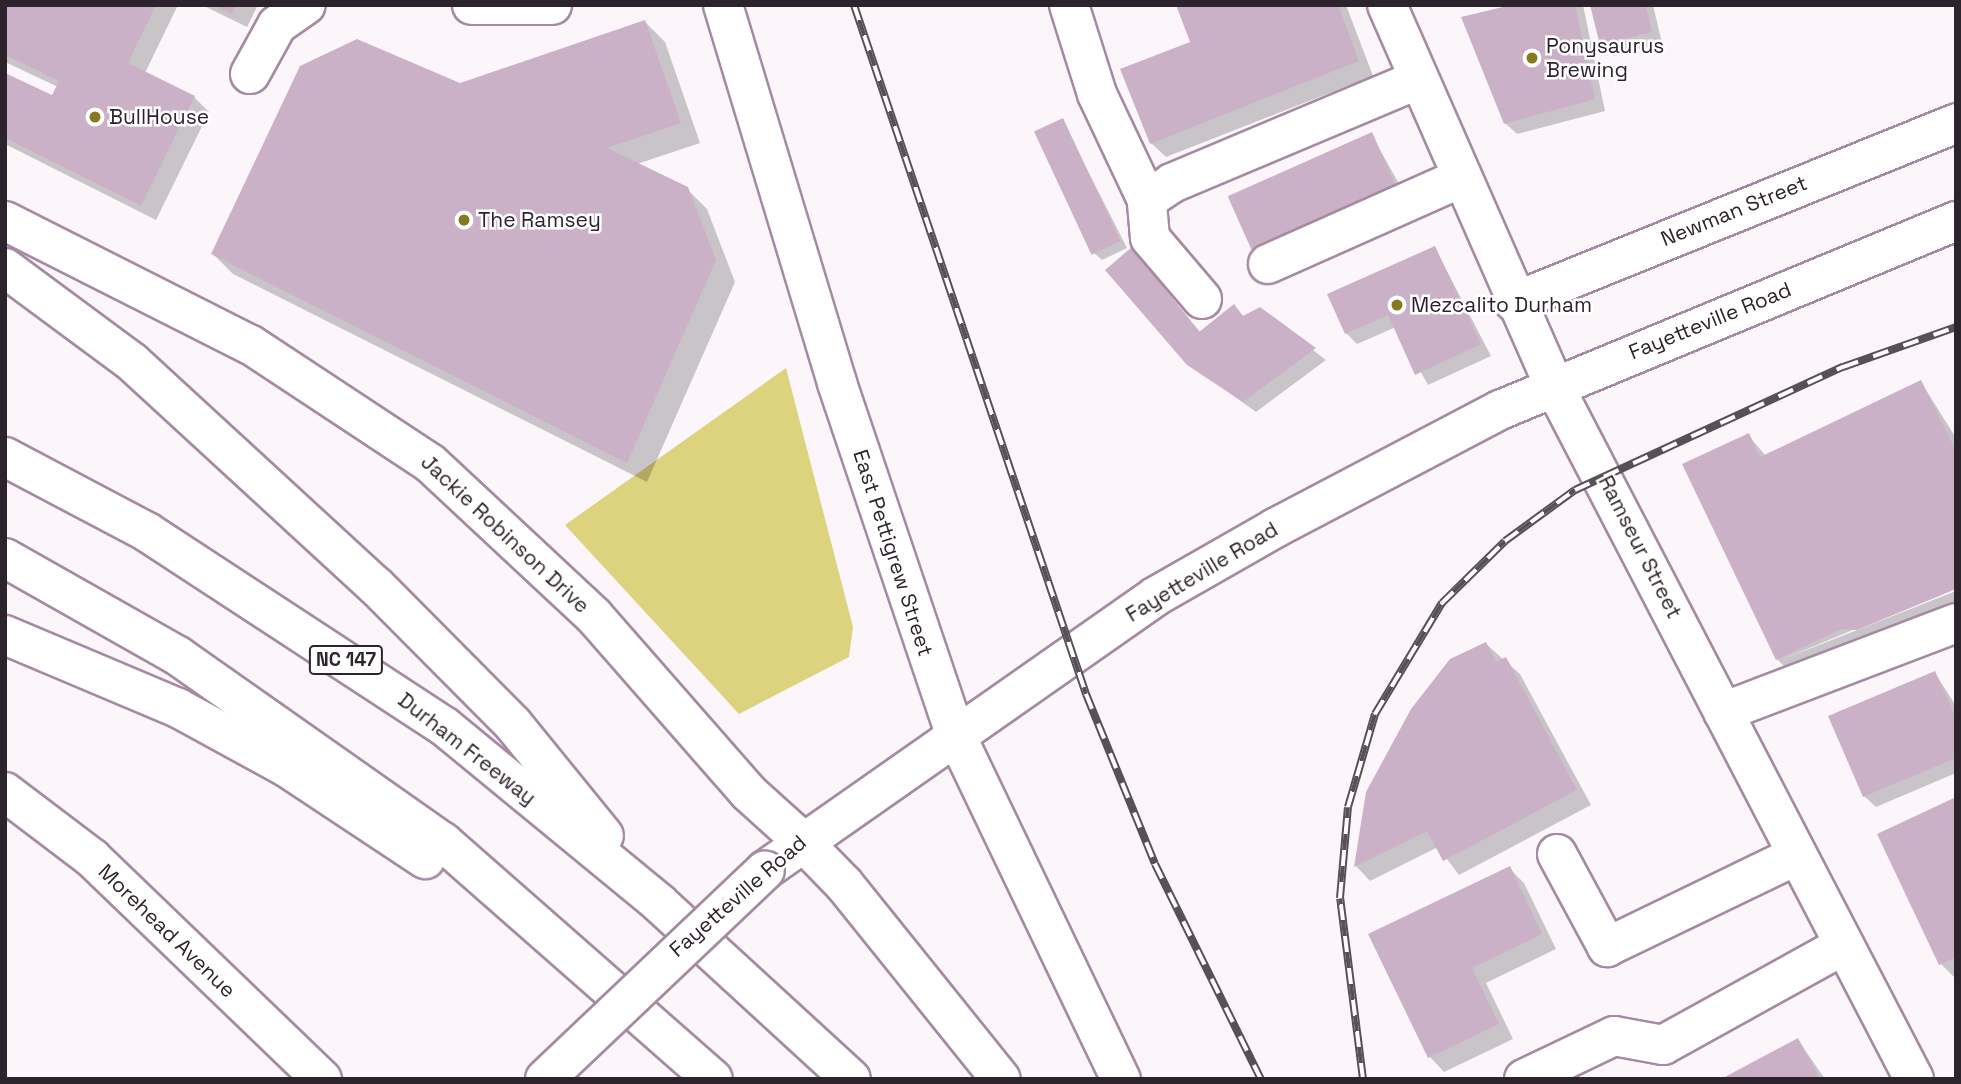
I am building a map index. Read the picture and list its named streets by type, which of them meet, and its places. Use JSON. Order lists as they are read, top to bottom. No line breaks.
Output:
{"streets":{"main road":["Newman Street","Fayetteville Road","Jackie Robinson Drive","Ramseur Street","East Pettigrew Street","NC 147","Durham Freeway","Morehead Avenue"]},"crossings":[["Newman Street","Ramseur Street"],["Fayetteville Road","Jackie Robinson Drive"],["Fayetteville Road","Ramseur Street"],["Fayetteville Road","East Pettigrew Street"]],"places":["Ponysaurus Brewing","BullHouse","The Ramsey","Mezcalito Durham"]}
